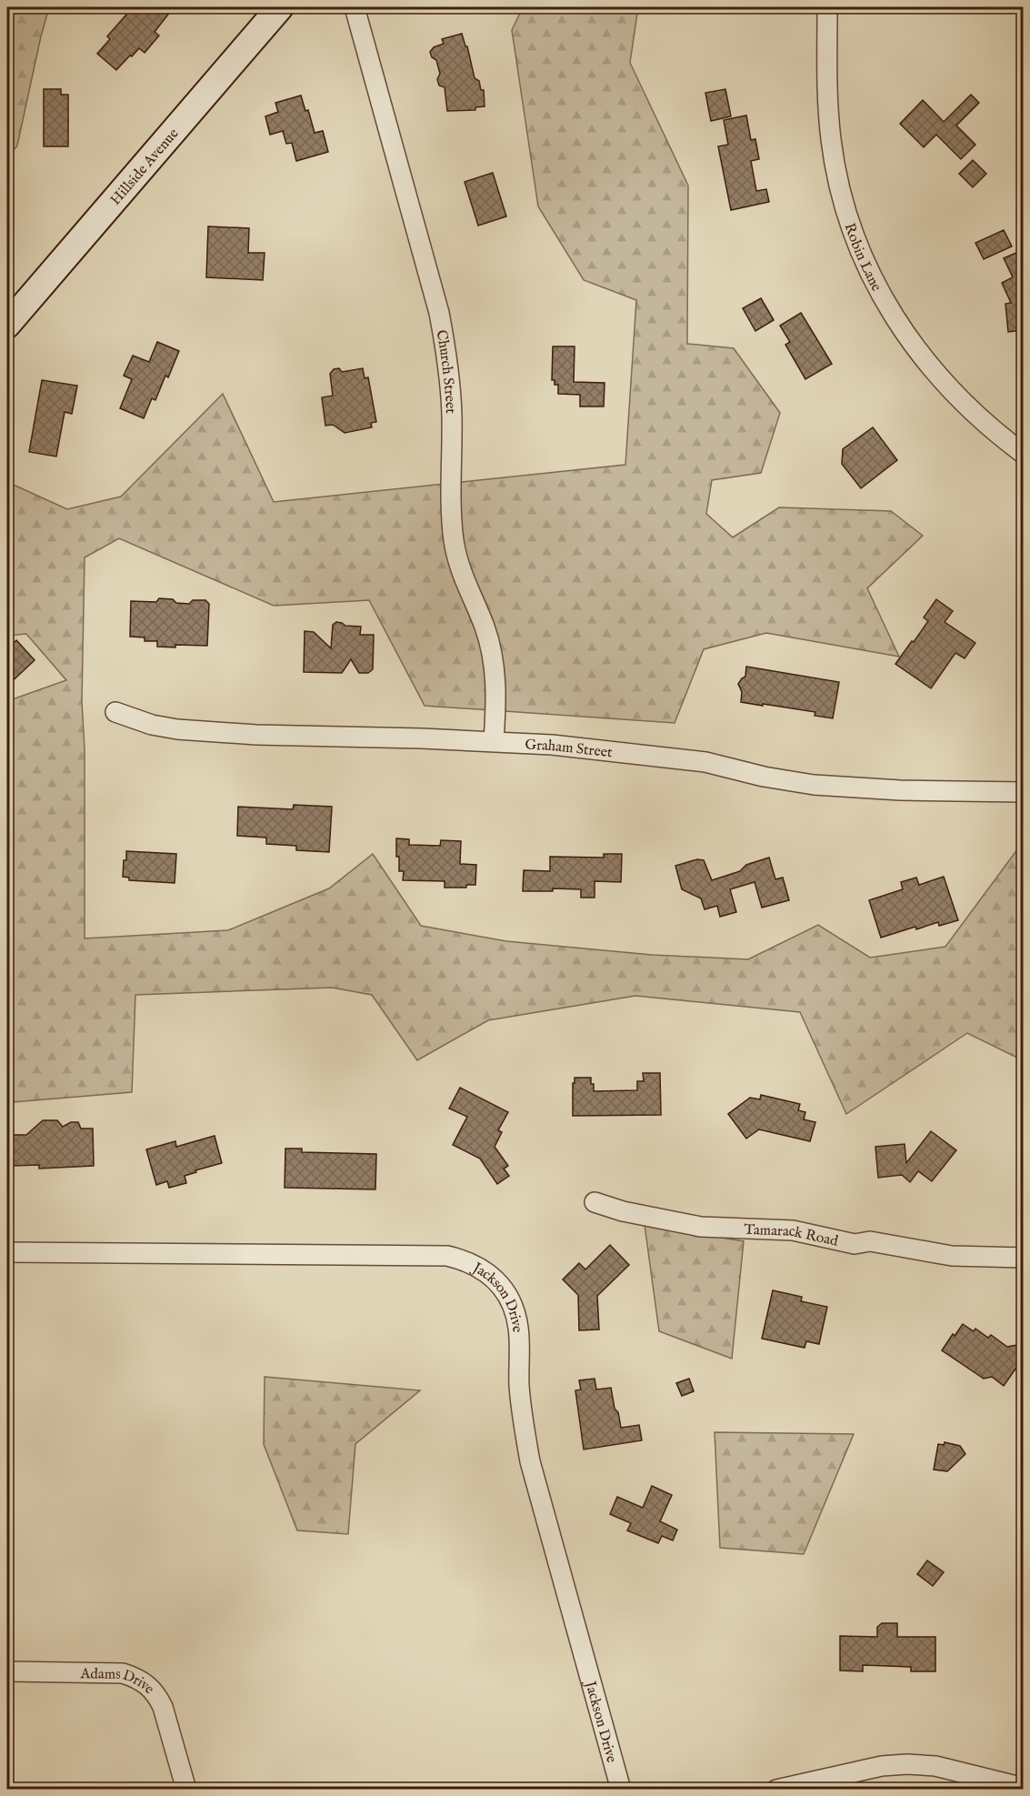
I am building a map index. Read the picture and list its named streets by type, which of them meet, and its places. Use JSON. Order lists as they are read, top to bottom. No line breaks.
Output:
{"streets":{"main road":["Hillside Avenue"],"street":["Robin Lane","Church Street","Graham Street","Tamarack Road","Jackson Drive","Adams Drive"]},"crossings":[["Church Street","Graham Street"]]}
